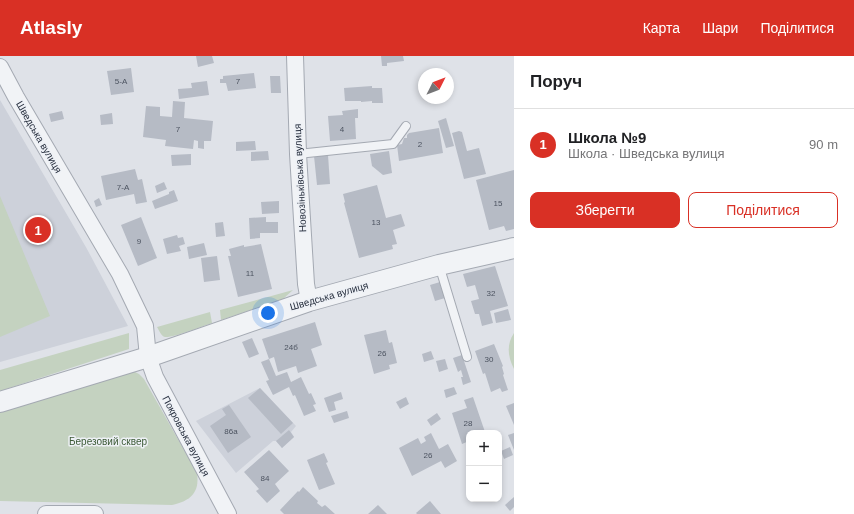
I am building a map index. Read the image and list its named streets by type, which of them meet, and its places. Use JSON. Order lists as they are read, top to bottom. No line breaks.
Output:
{"streets":{"street":["Шведська вулиця","Новозіньківська вулиця","Покровська вулиця"]},"crossings":[["Шведська вулиця","Новозіньківська вулиця"],["Шведська вулиця","Покровська вулиця"]],"parks":["Березовий сквер"],"house_numbers":["5-А","7","7","4","2","7-А","15","13","9","11","32","24б","26","30","28","86а","26","84"],"north":"top right","page":{"header":"Atlasly","nav":["Карта","Шари","Поділитися"],"heading":"Поруч","list":[{"mark":"1","name":"Школа №9","note":"Школа · Шведська вулиця","value":"90 m"}],"buttons":["Зберегти","Поділитися"],"pins":"1","map_buttons":["+","−"]}}
